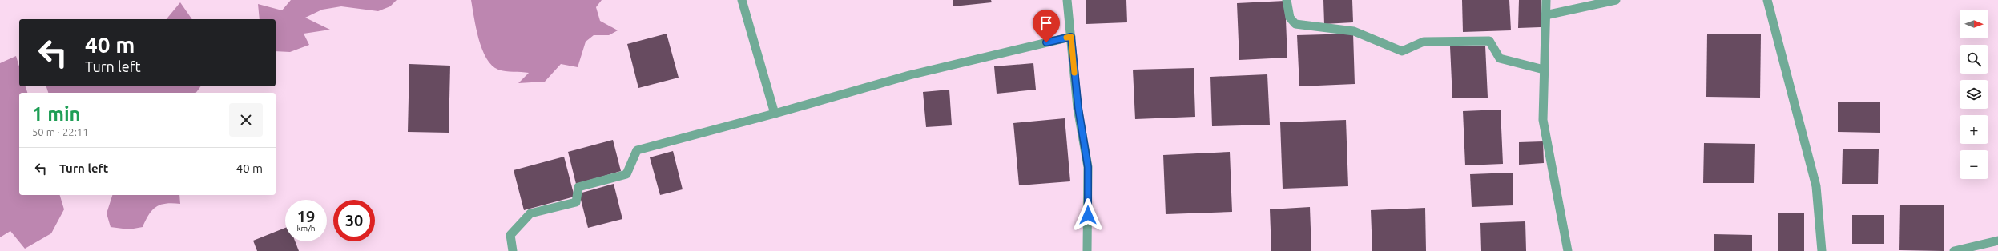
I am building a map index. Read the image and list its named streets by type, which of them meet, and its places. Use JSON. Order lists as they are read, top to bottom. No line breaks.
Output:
{"north":"right","page":{"map_buttons":["+","−"],"turn":["40 m","Turn left"],"heading":["1 min","50 m · 22:11"],"list":[{"name":"Turn left","value":"40 m"}],"speed":"19 km/h","limit":"30"}}
